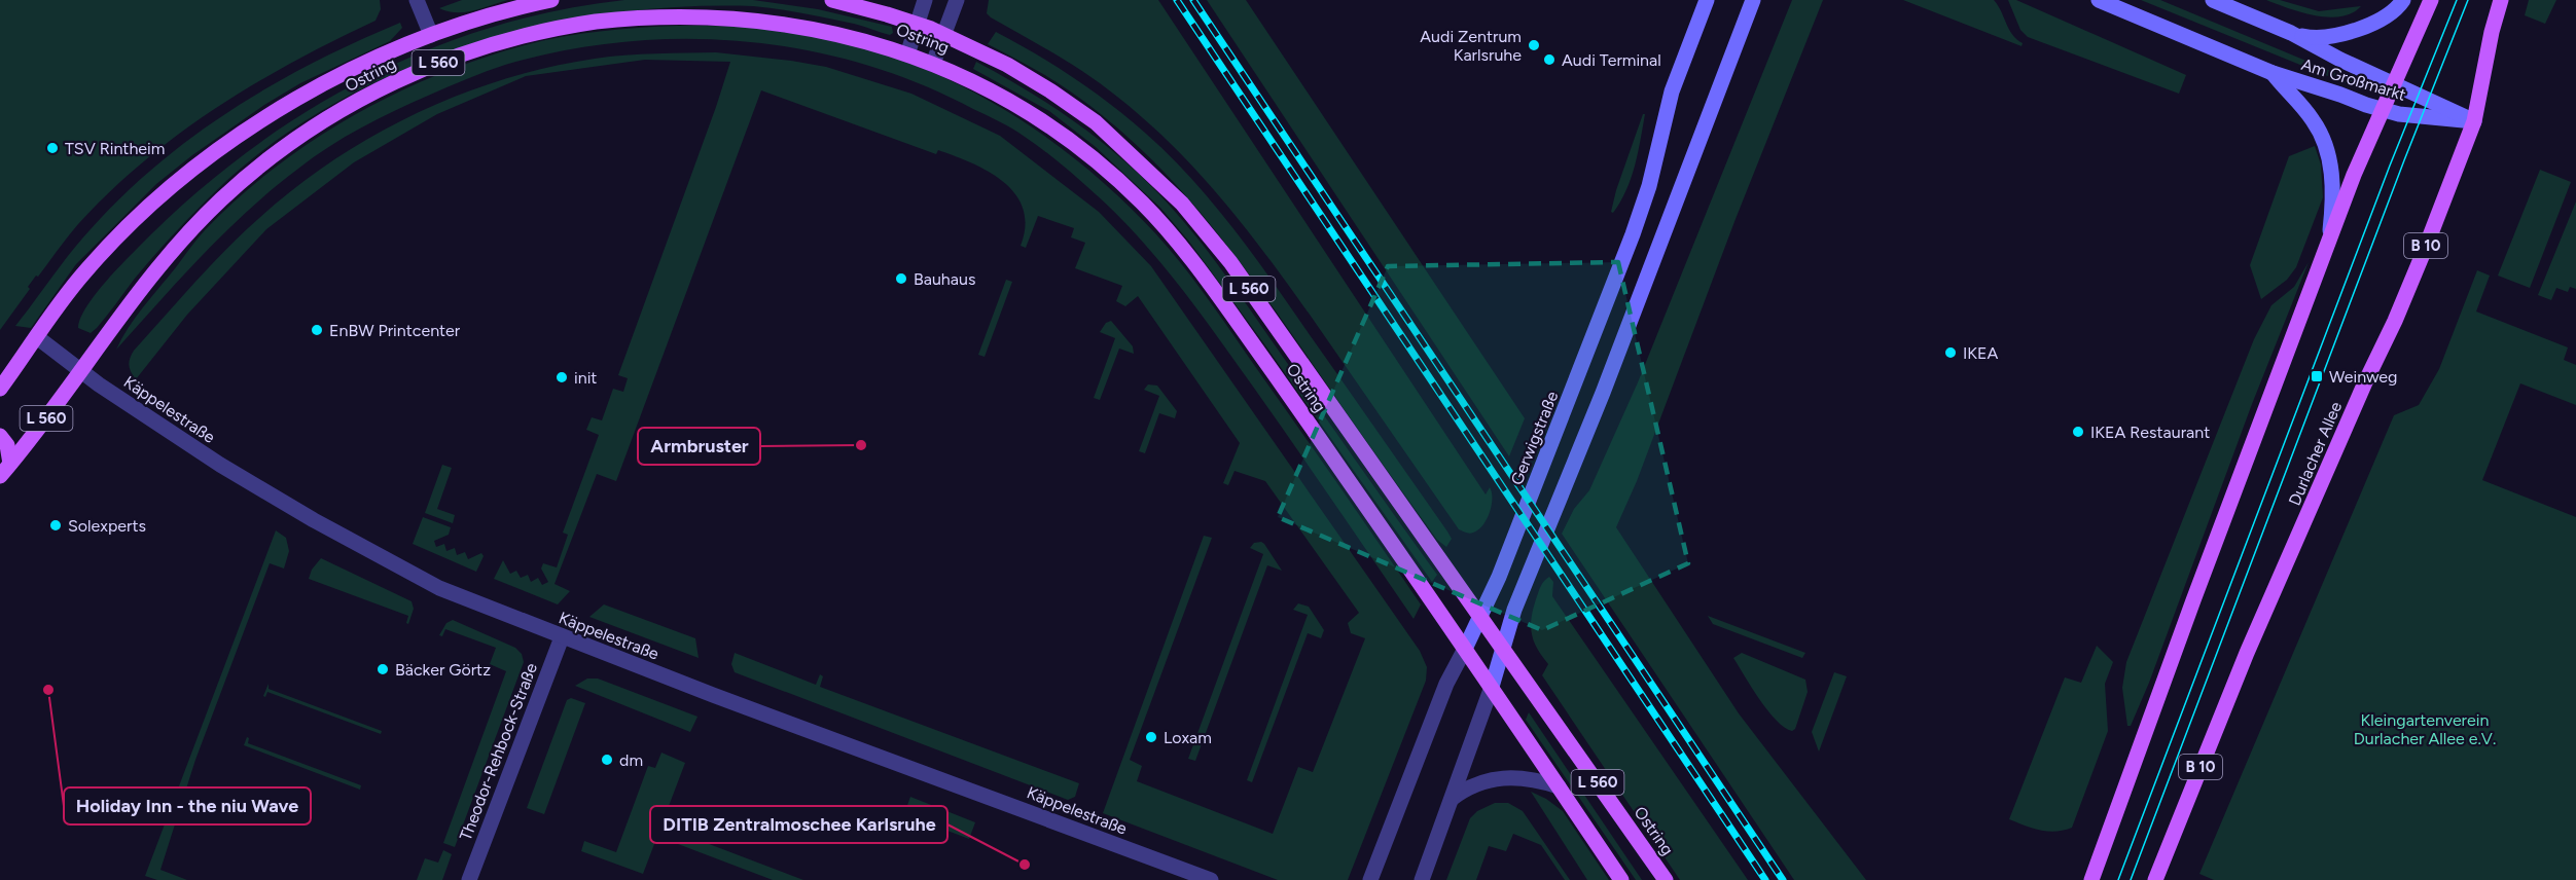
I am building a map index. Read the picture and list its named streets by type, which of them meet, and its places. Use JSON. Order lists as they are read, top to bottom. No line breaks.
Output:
{"streets":{"main road":["Ostring","L 560","Am Großmarkt","B 10","Gerwigstraße","Durlacher Allee"],"street":["Käppelestraße","Theodor-Rehbock-Straße"]},"crossings":[["Ostring","Käppelestraße"],["Ostring","Gerwigstraße"],["Am Großmarkt","Durlacher Allee"],["Käppelestraße","Theodor-Rehbock-Straße"]],"parks":["Kleingartenverein Durlacher Allee e.V."],"places":{"other":["Audi Zentrum Karlsruhe","Audi Terminal","TSV Rintheim","Bauhaus","EnBW Printcenter","IKEA","init","IKEA Restaurant","Armbruster","Solexperts","Bäcker Görtz","Holiday Inn - the niu Wave","Loxam","dm","DITIB Zentralmoschee Karlsruhe"],"transit":["Weinweg"]}}
